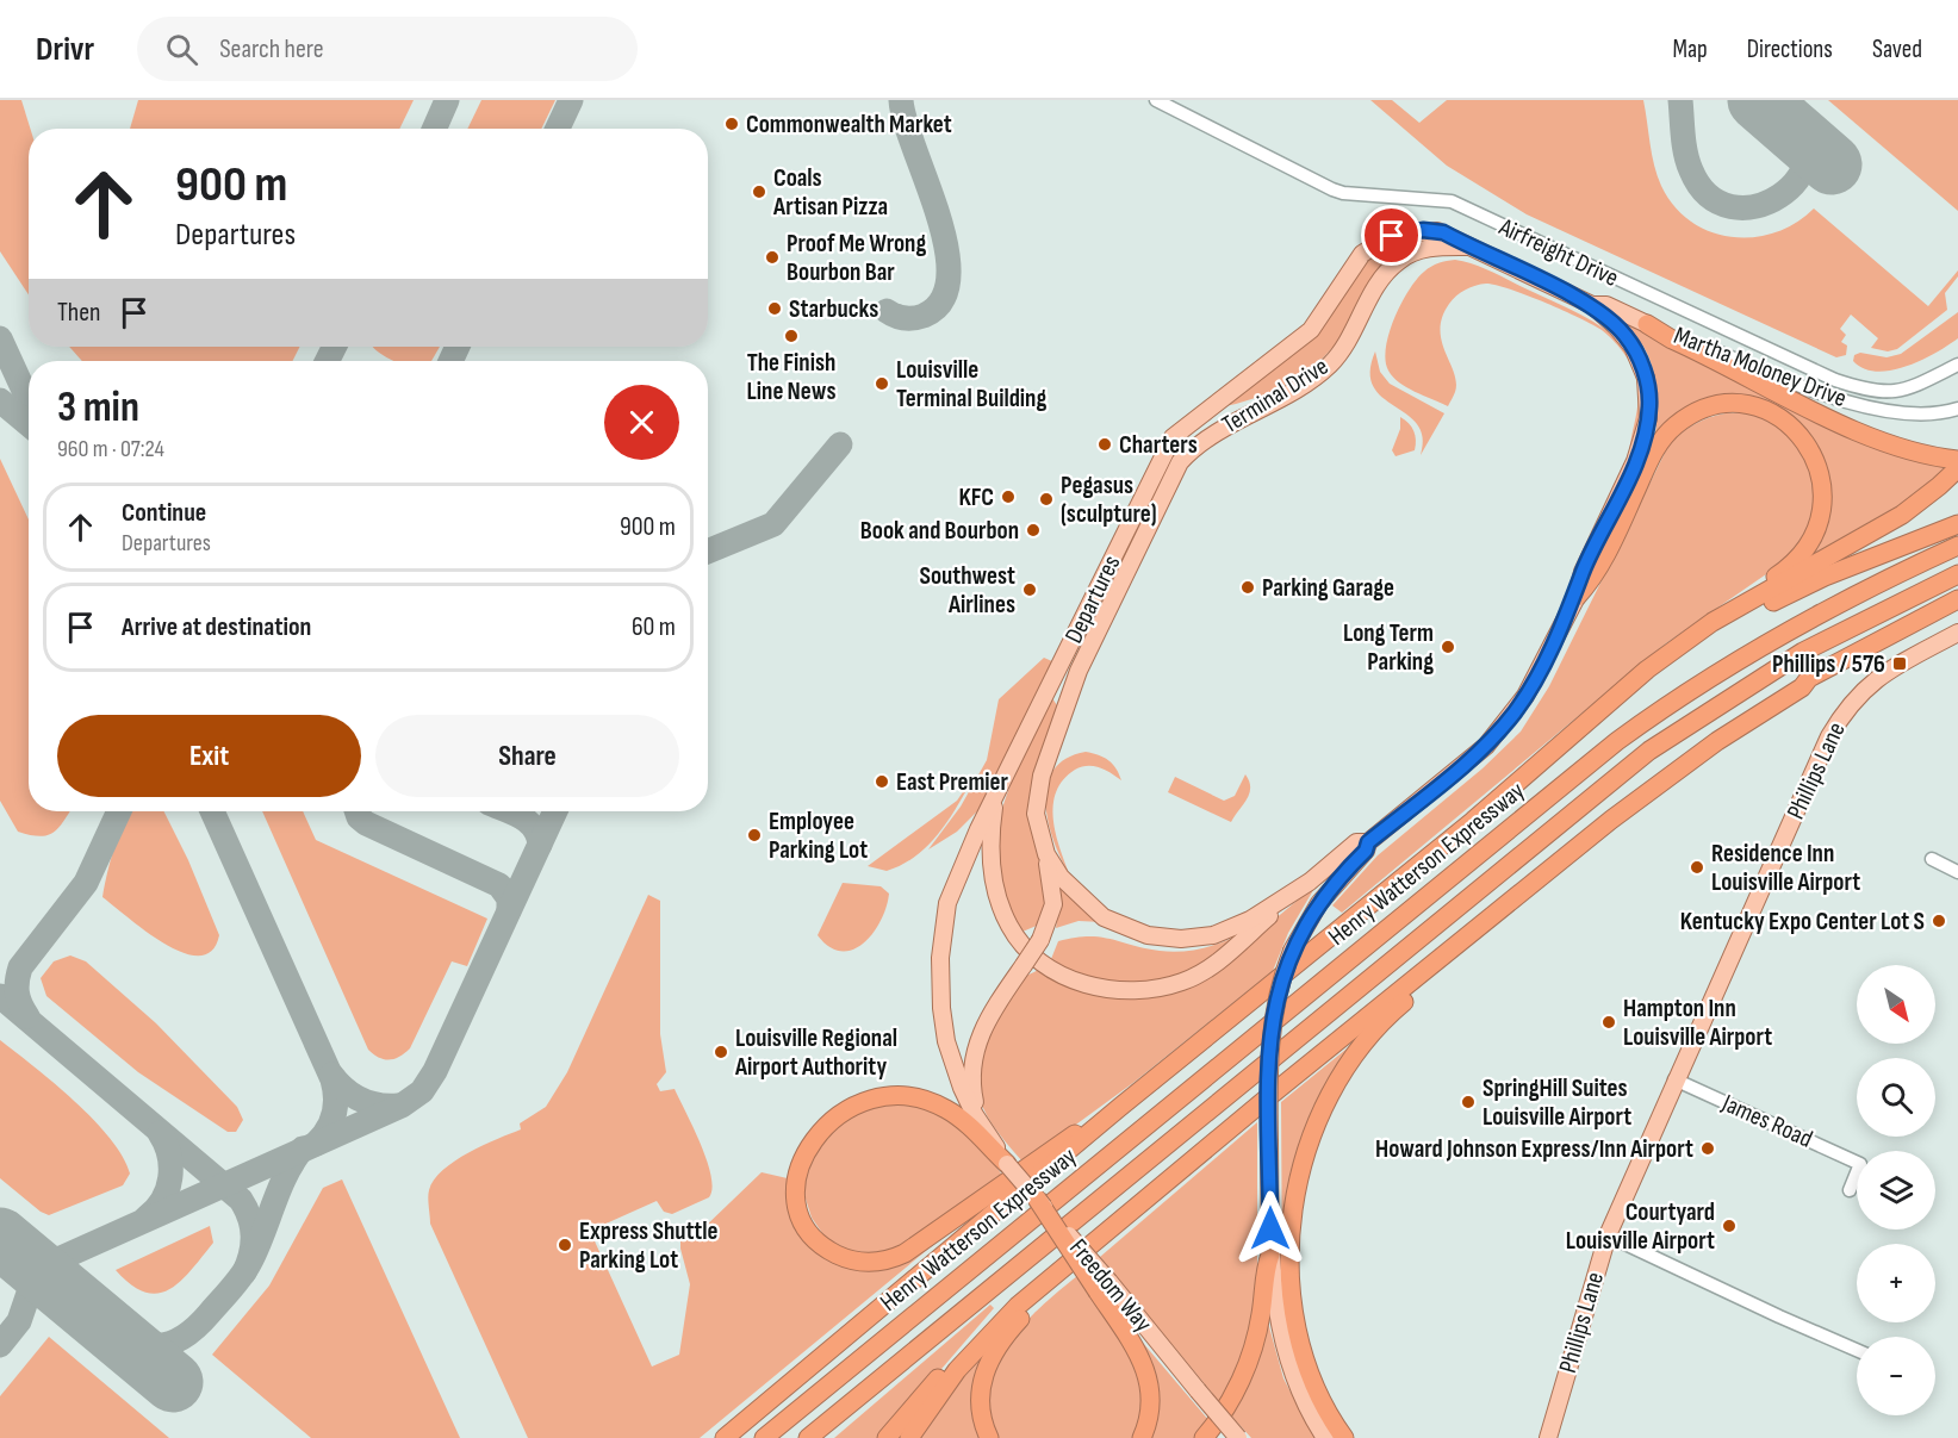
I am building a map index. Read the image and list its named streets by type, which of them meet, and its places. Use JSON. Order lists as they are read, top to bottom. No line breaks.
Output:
{"streets":{"highway":["Henry Watterson Expressway"],"main road":["Terminal Drive","Departures","Phillips Lane","Freedom Way"],"street":["Airfreight Drive","Martha Moloney Drive","James Road"]},"crossings":[["Terminal Drive","Departures"],["Phillips Lane","James Road"]],"places":{"other":["Commonwealth Market","Coals Artisan Pizza","Proof Me Wrong Bourbon Bar","Starbucks","The Finish Line News","Louisville Terminal Building","Charters","KFC","Pegasus (sculpture)","Book and Bourbon","Parking Garage","Southwest Airlines","Long Term Parking","East Premier","Employee Parking Lot","Residence Inn Louisville Airport","Kentucky Expo Center Lot S","Hampton Inn Louisville Airport","Louisville Regional Airport Authority","SpringHill Suites Louisville Airport","Howard Johnson Express/Inn Airport","Courtyard Louisville Airport","Express Shuttle Parking Lot"],"transit":["Phillips / 576"]},"north":"bottom right","page":{"header":"Drivr","search":"Search here","nav":["Map","Directions","Saved"],"turn":["900 m","Departures"],"then":"Then","heading":["3 min","960 m · 07:24"],"list":[{"name":"Continue","note":"Departures","value":"900 m"},{"name":"Arrive at destination","value":"60 m"}],"buttons":["Exit","Share"],"map_buttons":["+","−"]}}
